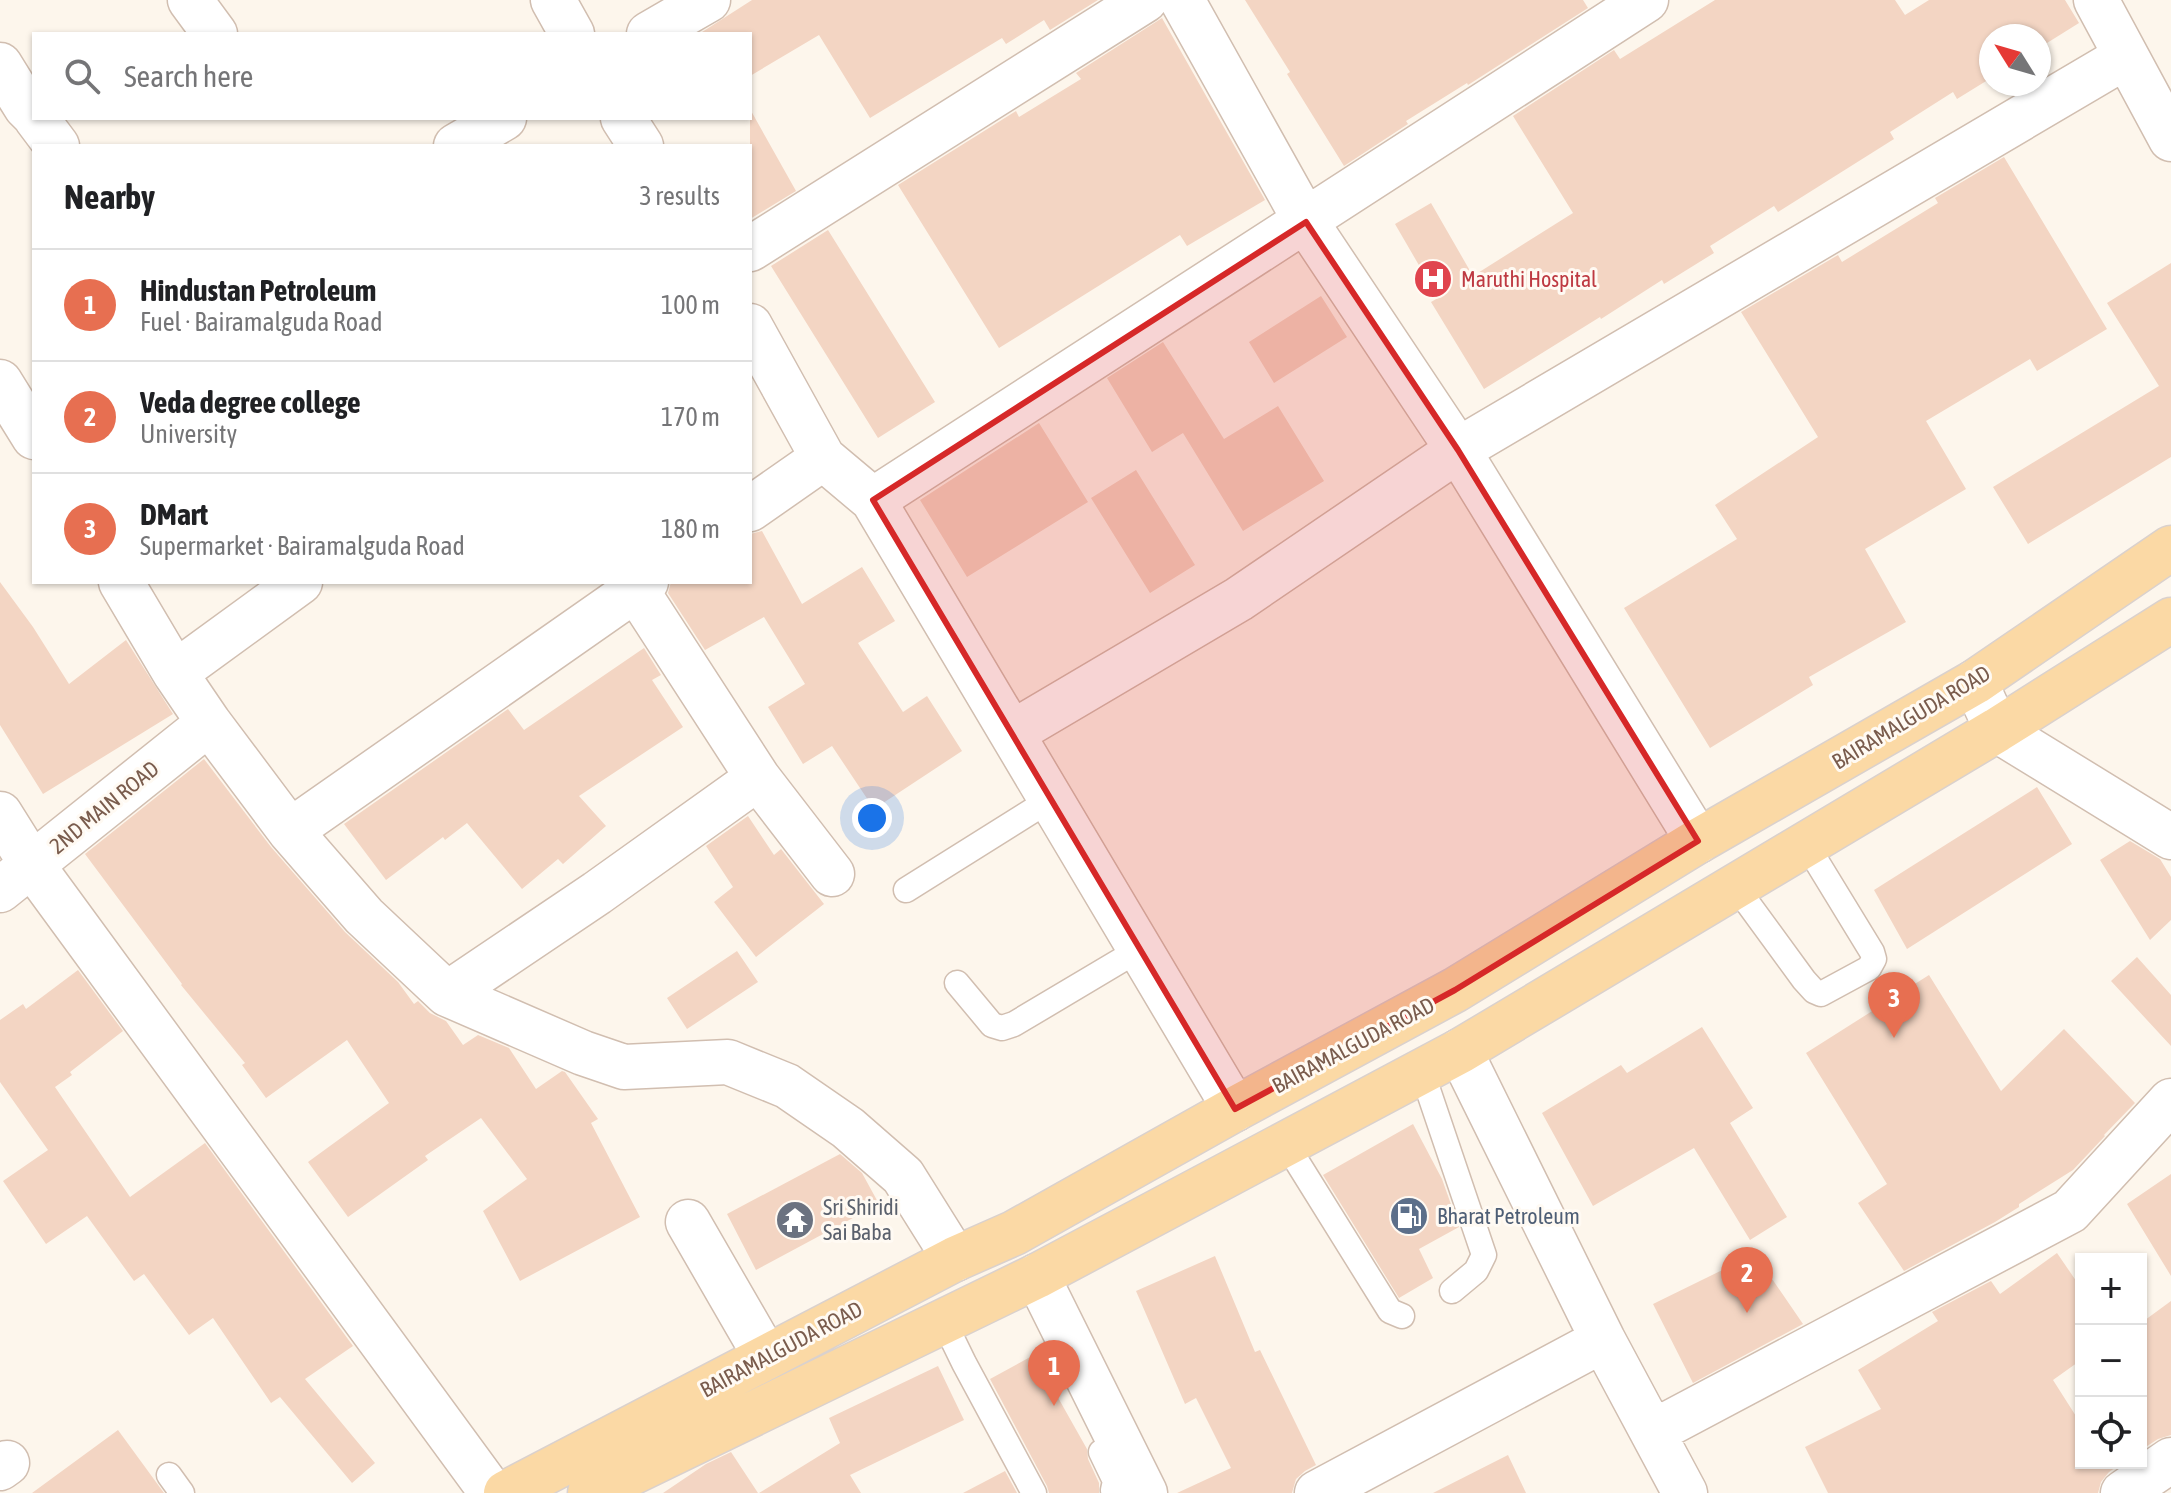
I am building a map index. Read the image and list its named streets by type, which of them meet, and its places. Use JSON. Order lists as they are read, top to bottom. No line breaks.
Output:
{"streets":{"main road":["BAIRAMALGUDA ROAD"],"street":["2ND MAIN ROAD"]},"places":{"hospital":["Maruthi Hospital"],"fuel station":["Bharat Petroleum"],"temple":["Sri Shiridi Sai Baba"]},"north":"top left","page":{"search":"Search here","heading":["Nearby","3 results"],"list":[{"mark":"1","name":"Hindustan Petroleum","note":"Fuel · Bairamalguda Road","value":"100 m"},{"mark":"2","name":"Veda degree college","note":"University","value":"170 m"},{"mark":"3","name":"DMart","note":"Supermarket · Bairamalguda Road","value":"180 m"}],"pins":["3","2","1"],"map_buttons":["+","−"]}}
